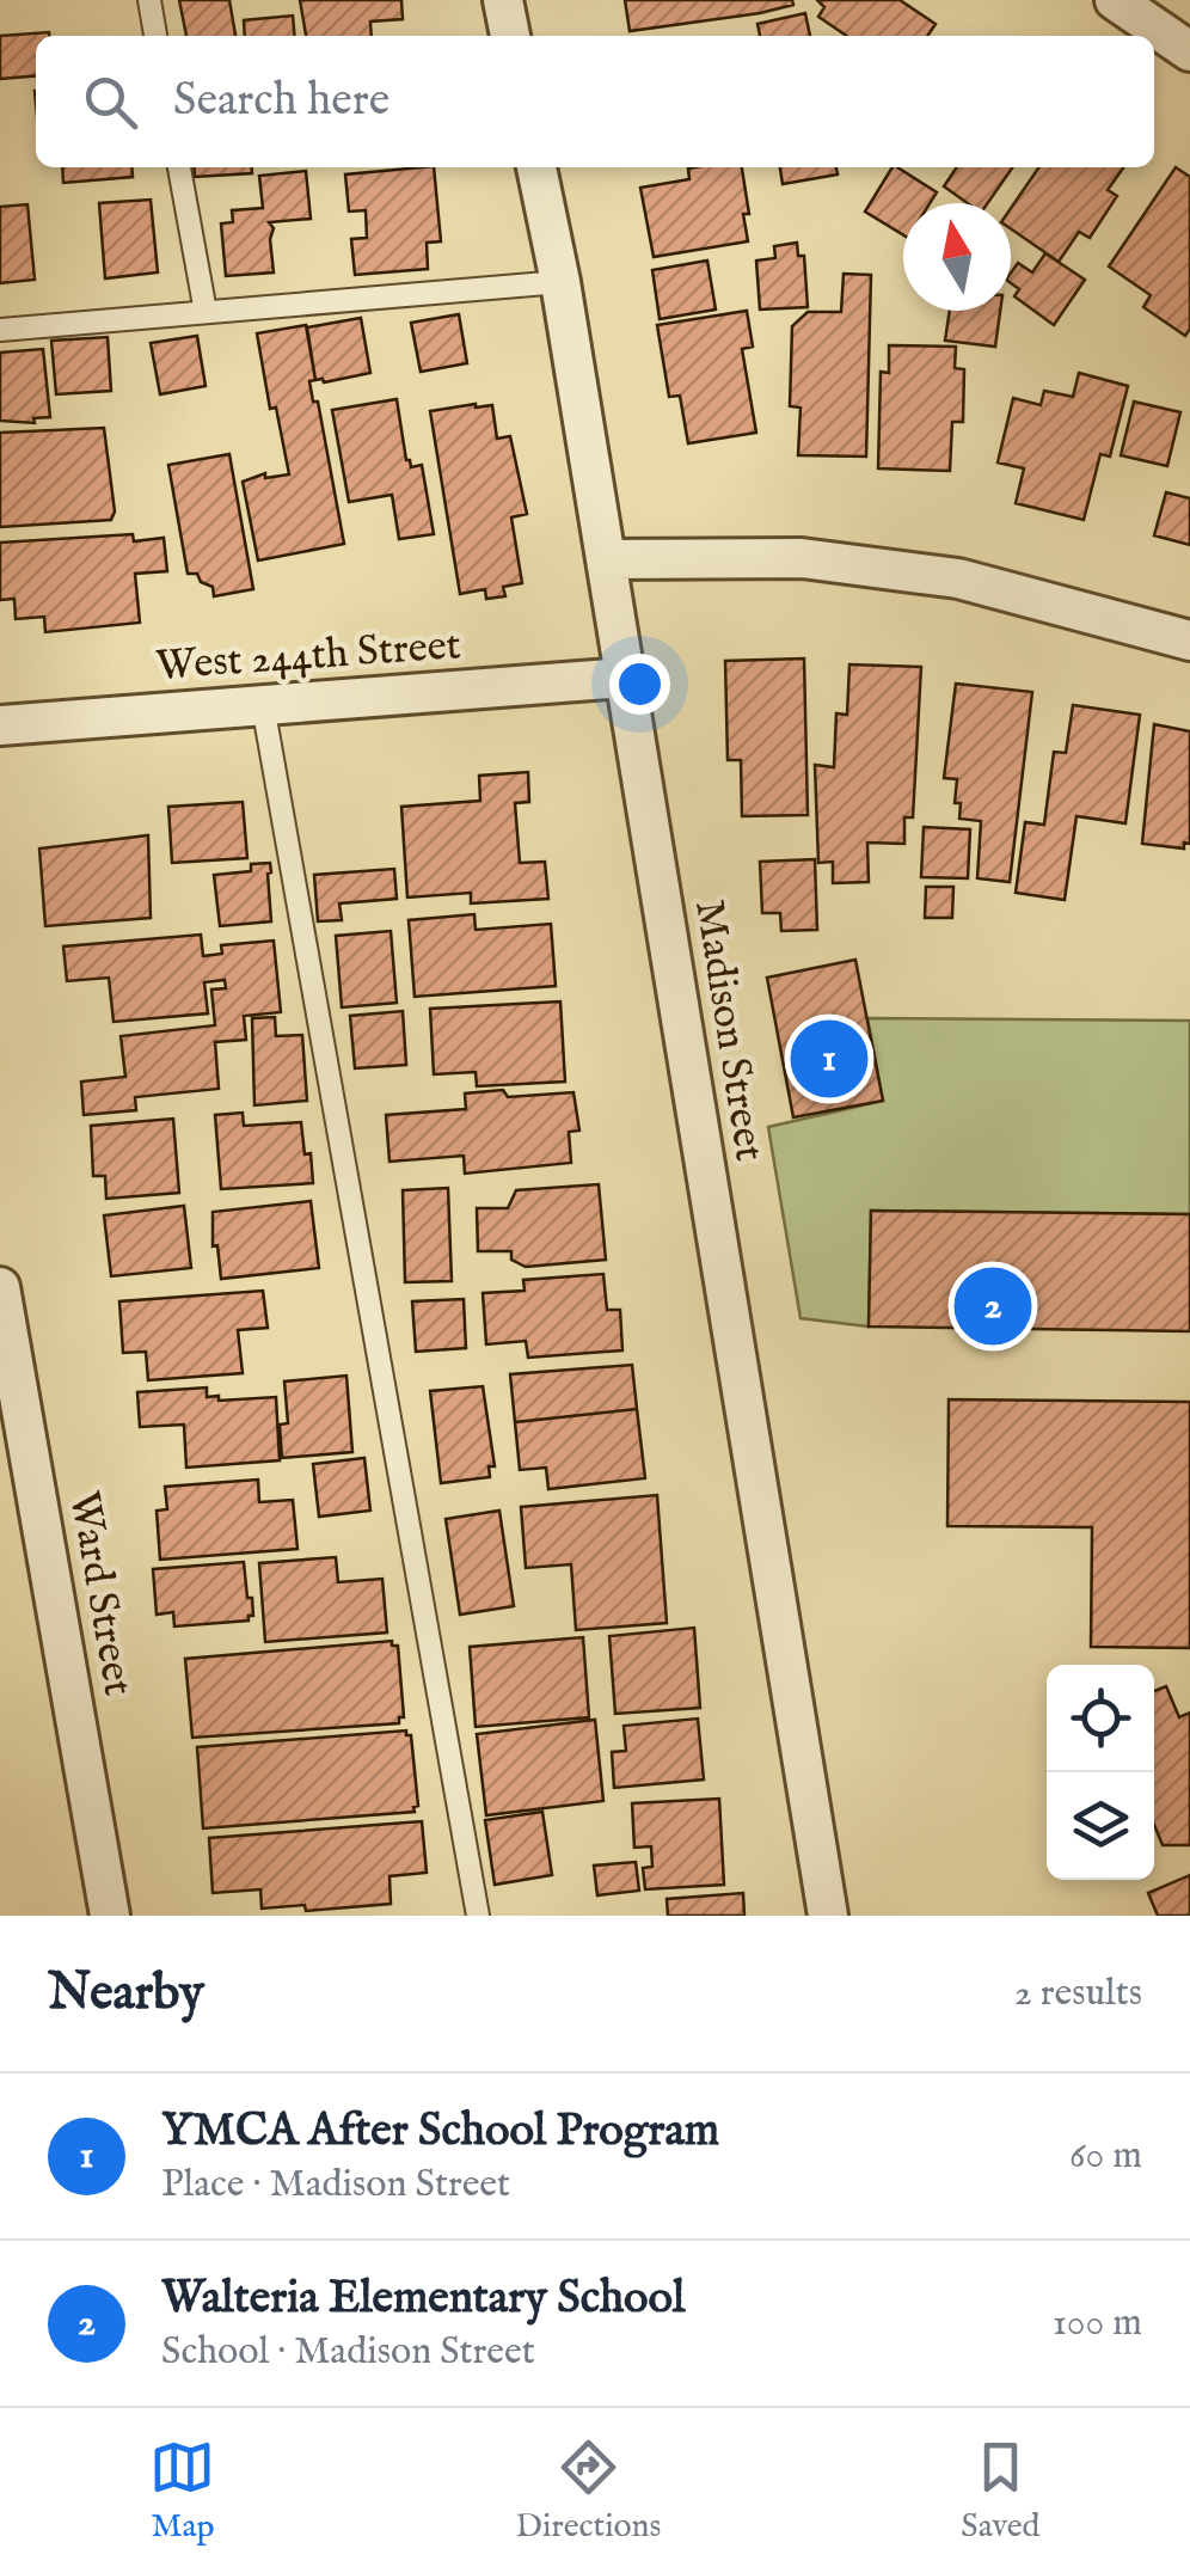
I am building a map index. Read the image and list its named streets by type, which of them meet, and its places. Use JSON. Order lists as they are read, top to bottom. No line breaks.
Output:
{"streets":{"street":["West 244th Street","Madison Street","Ward Street"]},"crossings":[["West 244th Street","Madison Street"]],"north":"top","page":{"search":"Search here","pins":["1","2"],"heading":["Nearby","2 results"],"list":[{"mark":"1","name":"YMCA After School Program","note":"Place · Madison Street","value":"60 m"},{"mark":"2","name":"Walteria Elementary School","note":"School · Madison Street","value":"100 m"}],"nav":["Map","Directions","Saved"]}}
